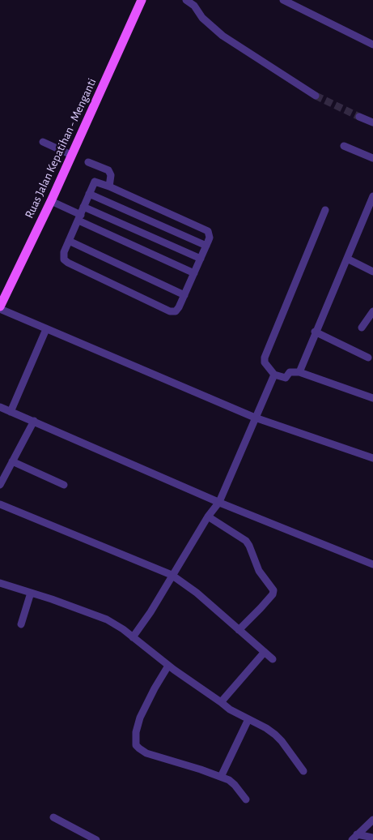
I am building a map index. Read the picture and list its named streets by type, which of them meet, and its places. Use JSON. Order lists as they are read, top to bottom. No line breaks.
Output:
{"streets":{"main road":["Ruas Jalan Kepatihan - Menganti"]}}
